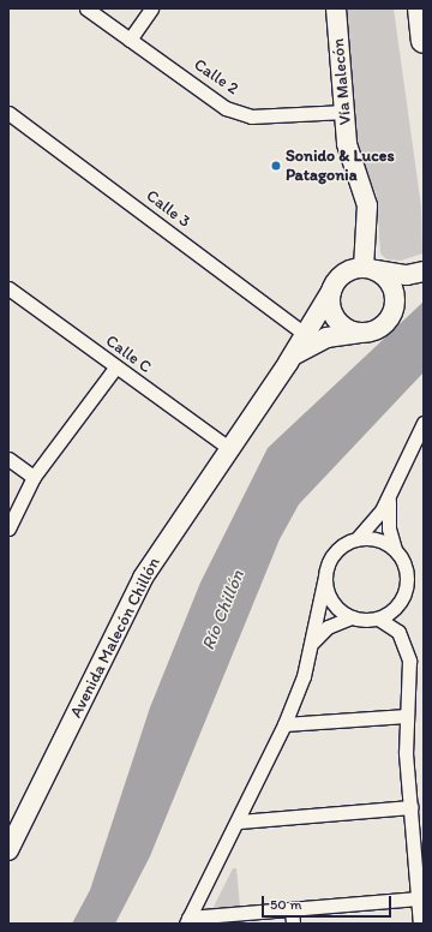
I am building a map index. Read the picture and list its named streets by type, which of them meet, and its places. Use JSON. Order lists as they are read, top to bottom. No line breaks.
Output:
{"streets":{"main road":["Vía Malecón","Avenida Malecón Chillón"],"street":["Calle 2","Calle 3","Calle C"]},"crossings":[["Calle 2","Vía Malecón"],["Vía Malecón","Avenida Malecón Chillón"],["Calle 3","Avenida Malecón Chillón"],["Calle C","Avenida Malecón Chillón"]],"water":["Río Chillón"],"places":["Sonido & Luces Patagonia"],"scale_bar":"50 m"}
